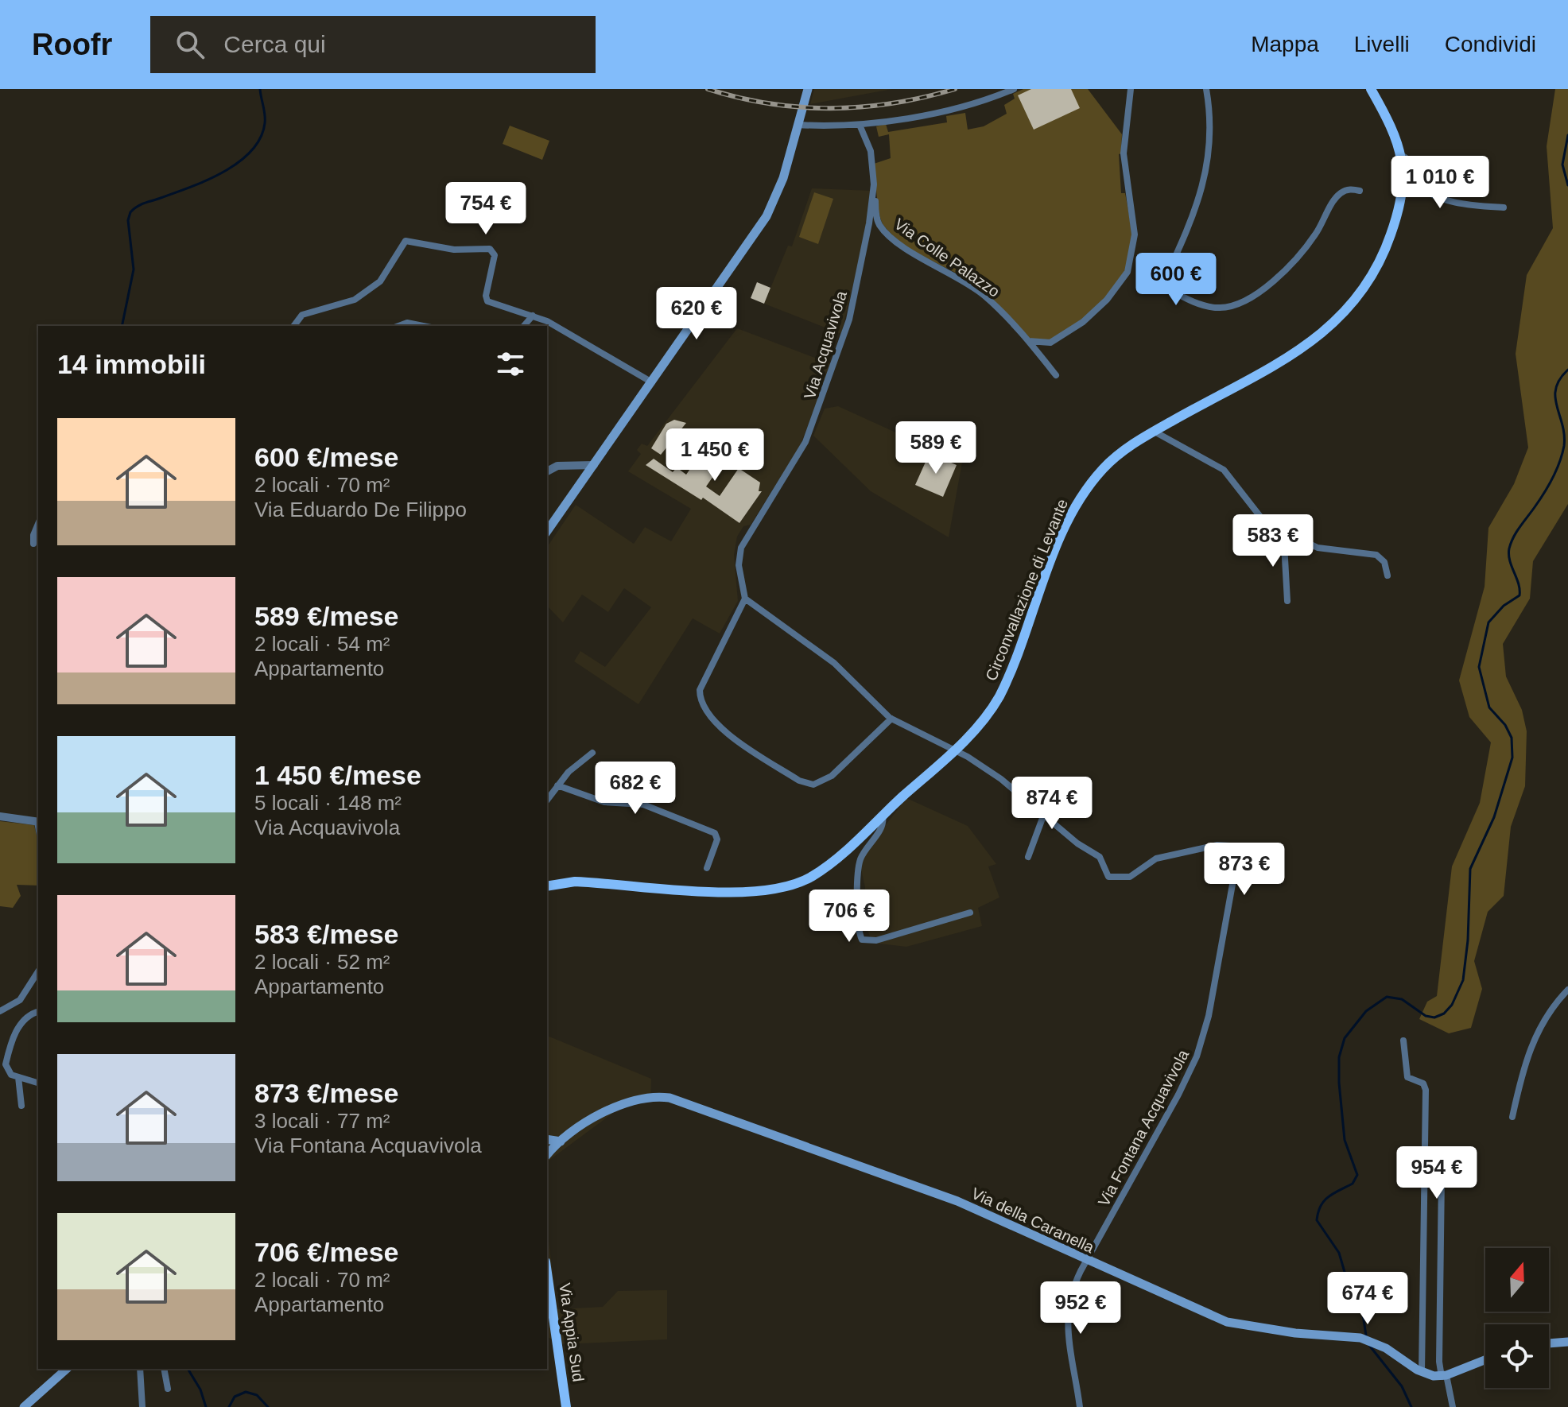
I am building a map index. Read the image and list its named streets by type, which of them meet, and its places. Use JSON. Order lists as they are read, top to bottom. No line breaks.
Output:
{"streets":{"main road":["Circonvallazione di Levante","Via della Caranella","Via Appia Sud"],"street":["Via Colle Palazzo","Via Acquavivola","Via Fontana Acquavivola"]},"crossings":[["Via Colle Palazzo","Via Acquavivola"],["Circonvallazione di Levante","Via Fontana Acquavivola"],["Via Fontana Acquavivola","Via della Caranella"]],"north":"top","page":{"header":"Roofr","search":"Cerca qui","nav":["Mappa","Livelli","Condividi"],"price":["1 010 €","754 €","600 €","620 €","589 €","1 450 €","583 €","682 €","874 €","873 €","706 €","954 €","674 €","952 €"],"heading":"14 immobili","list":[{"name":"600 €/mese","note":"2 locali · 70 m² · Via Eduardo De Filippo"},{"name":"589 €/mese","note":"2 locali · 54 m² · Appartamento"},{"name":"1 450 €/mese","note":"5 locali · 148 m² · Via Acquavivola"},{"name":"583 €/mese","note":"2 locali · 52 m² · Appartamento"},{"name":"873 €/mese","note":"3 locali · 77 m² · Via Fontana Acquavivola"},{"name":"706 €/mese","note":"2 locali · 70 m² · Appartamento"}]}}
